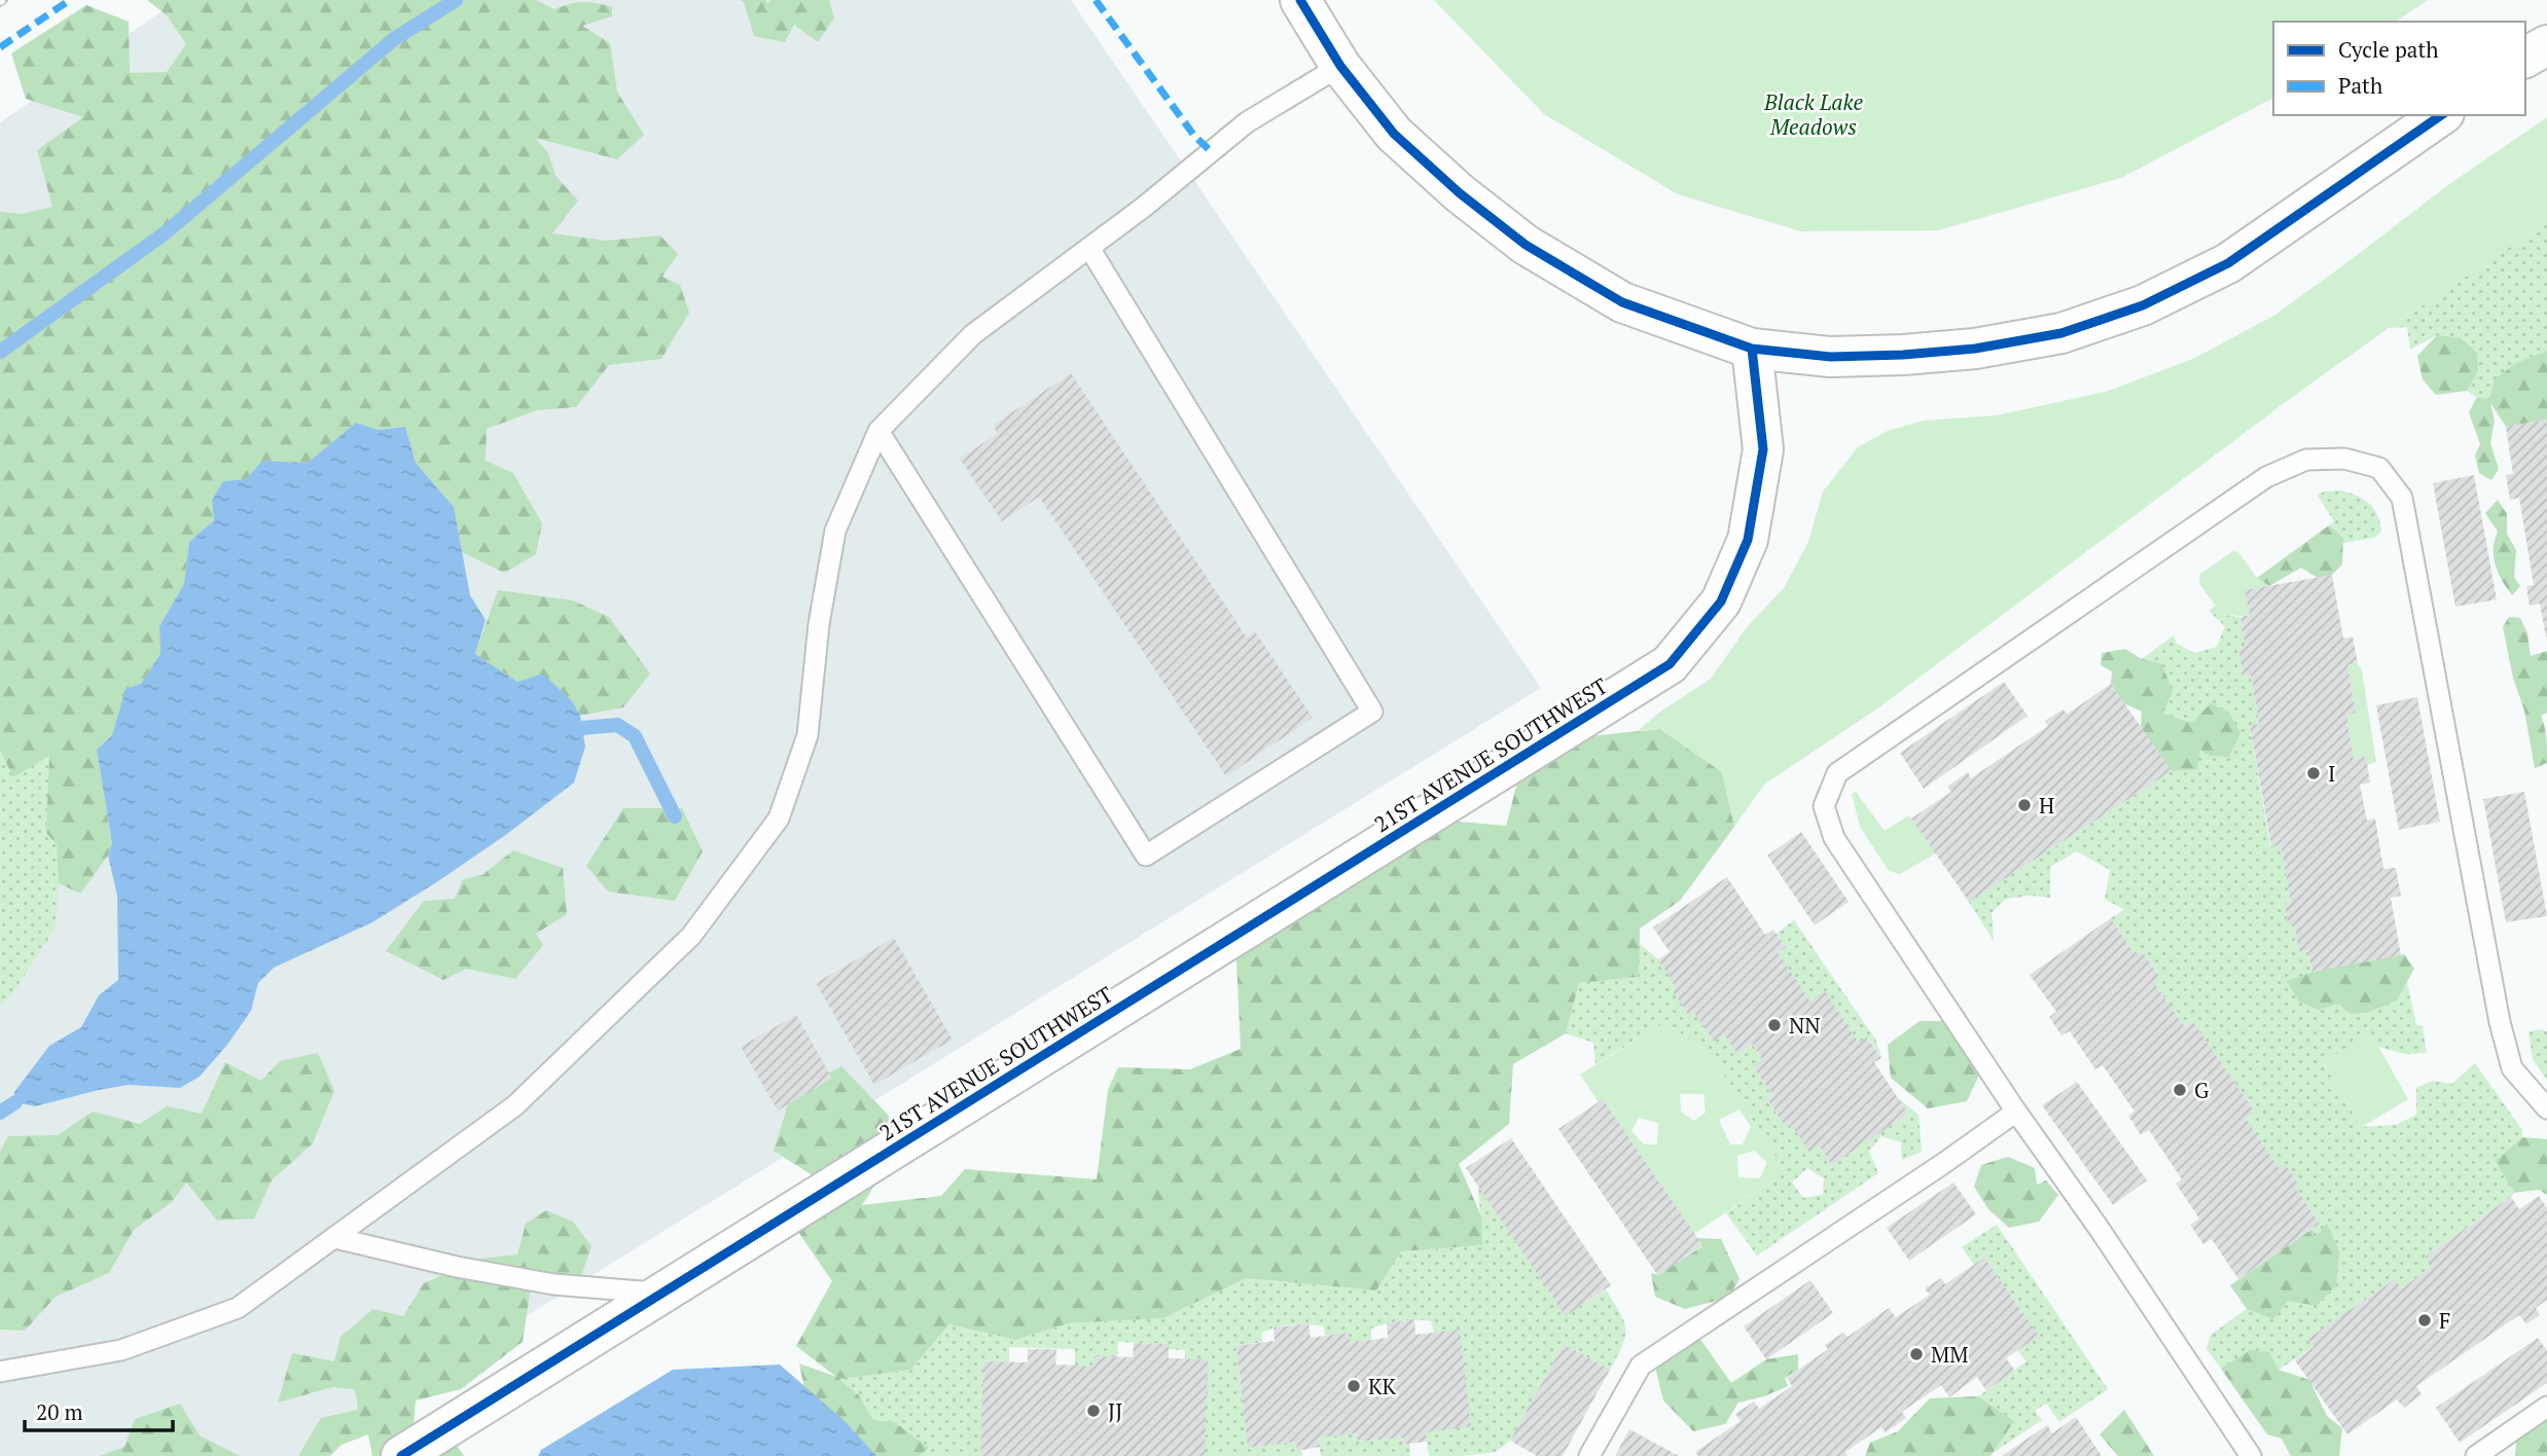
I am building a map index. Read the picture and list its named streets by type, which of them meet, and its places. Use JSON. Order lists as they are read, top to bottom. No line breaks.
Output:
{"streets":{"street":["21ST AVENUE SOUTHWEST"]},"parks":["Black Lake Meadows"],"places":["I","H","NN","G","F","MM","KK","JJ"],"legend":["Cycle path","Path"],"scale_bar":"20 m"}
